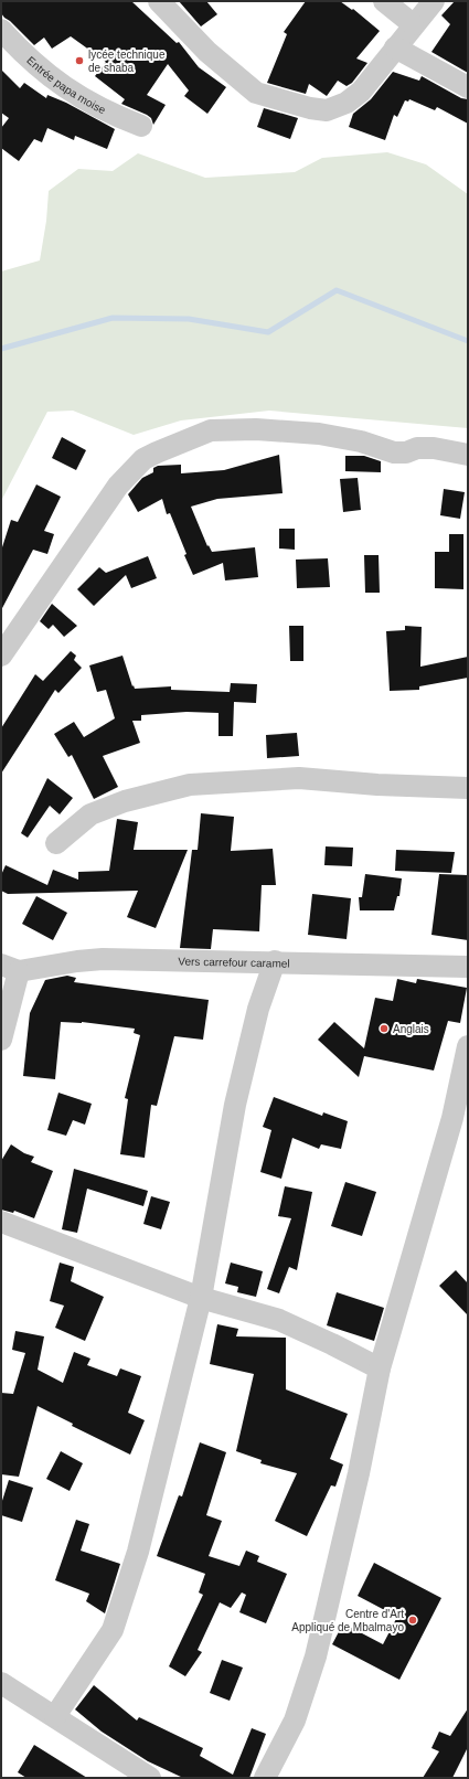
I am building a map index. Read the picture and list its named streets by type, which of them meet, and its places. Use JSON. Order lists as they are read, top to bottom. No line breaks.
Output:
{"streets":{"street":["Entrée papa moise","Vers carrefour caramel"]},"places":["lycée technique de shaba","Anglais","Centre d'Art Appliqué de Mbalmayo"]}
